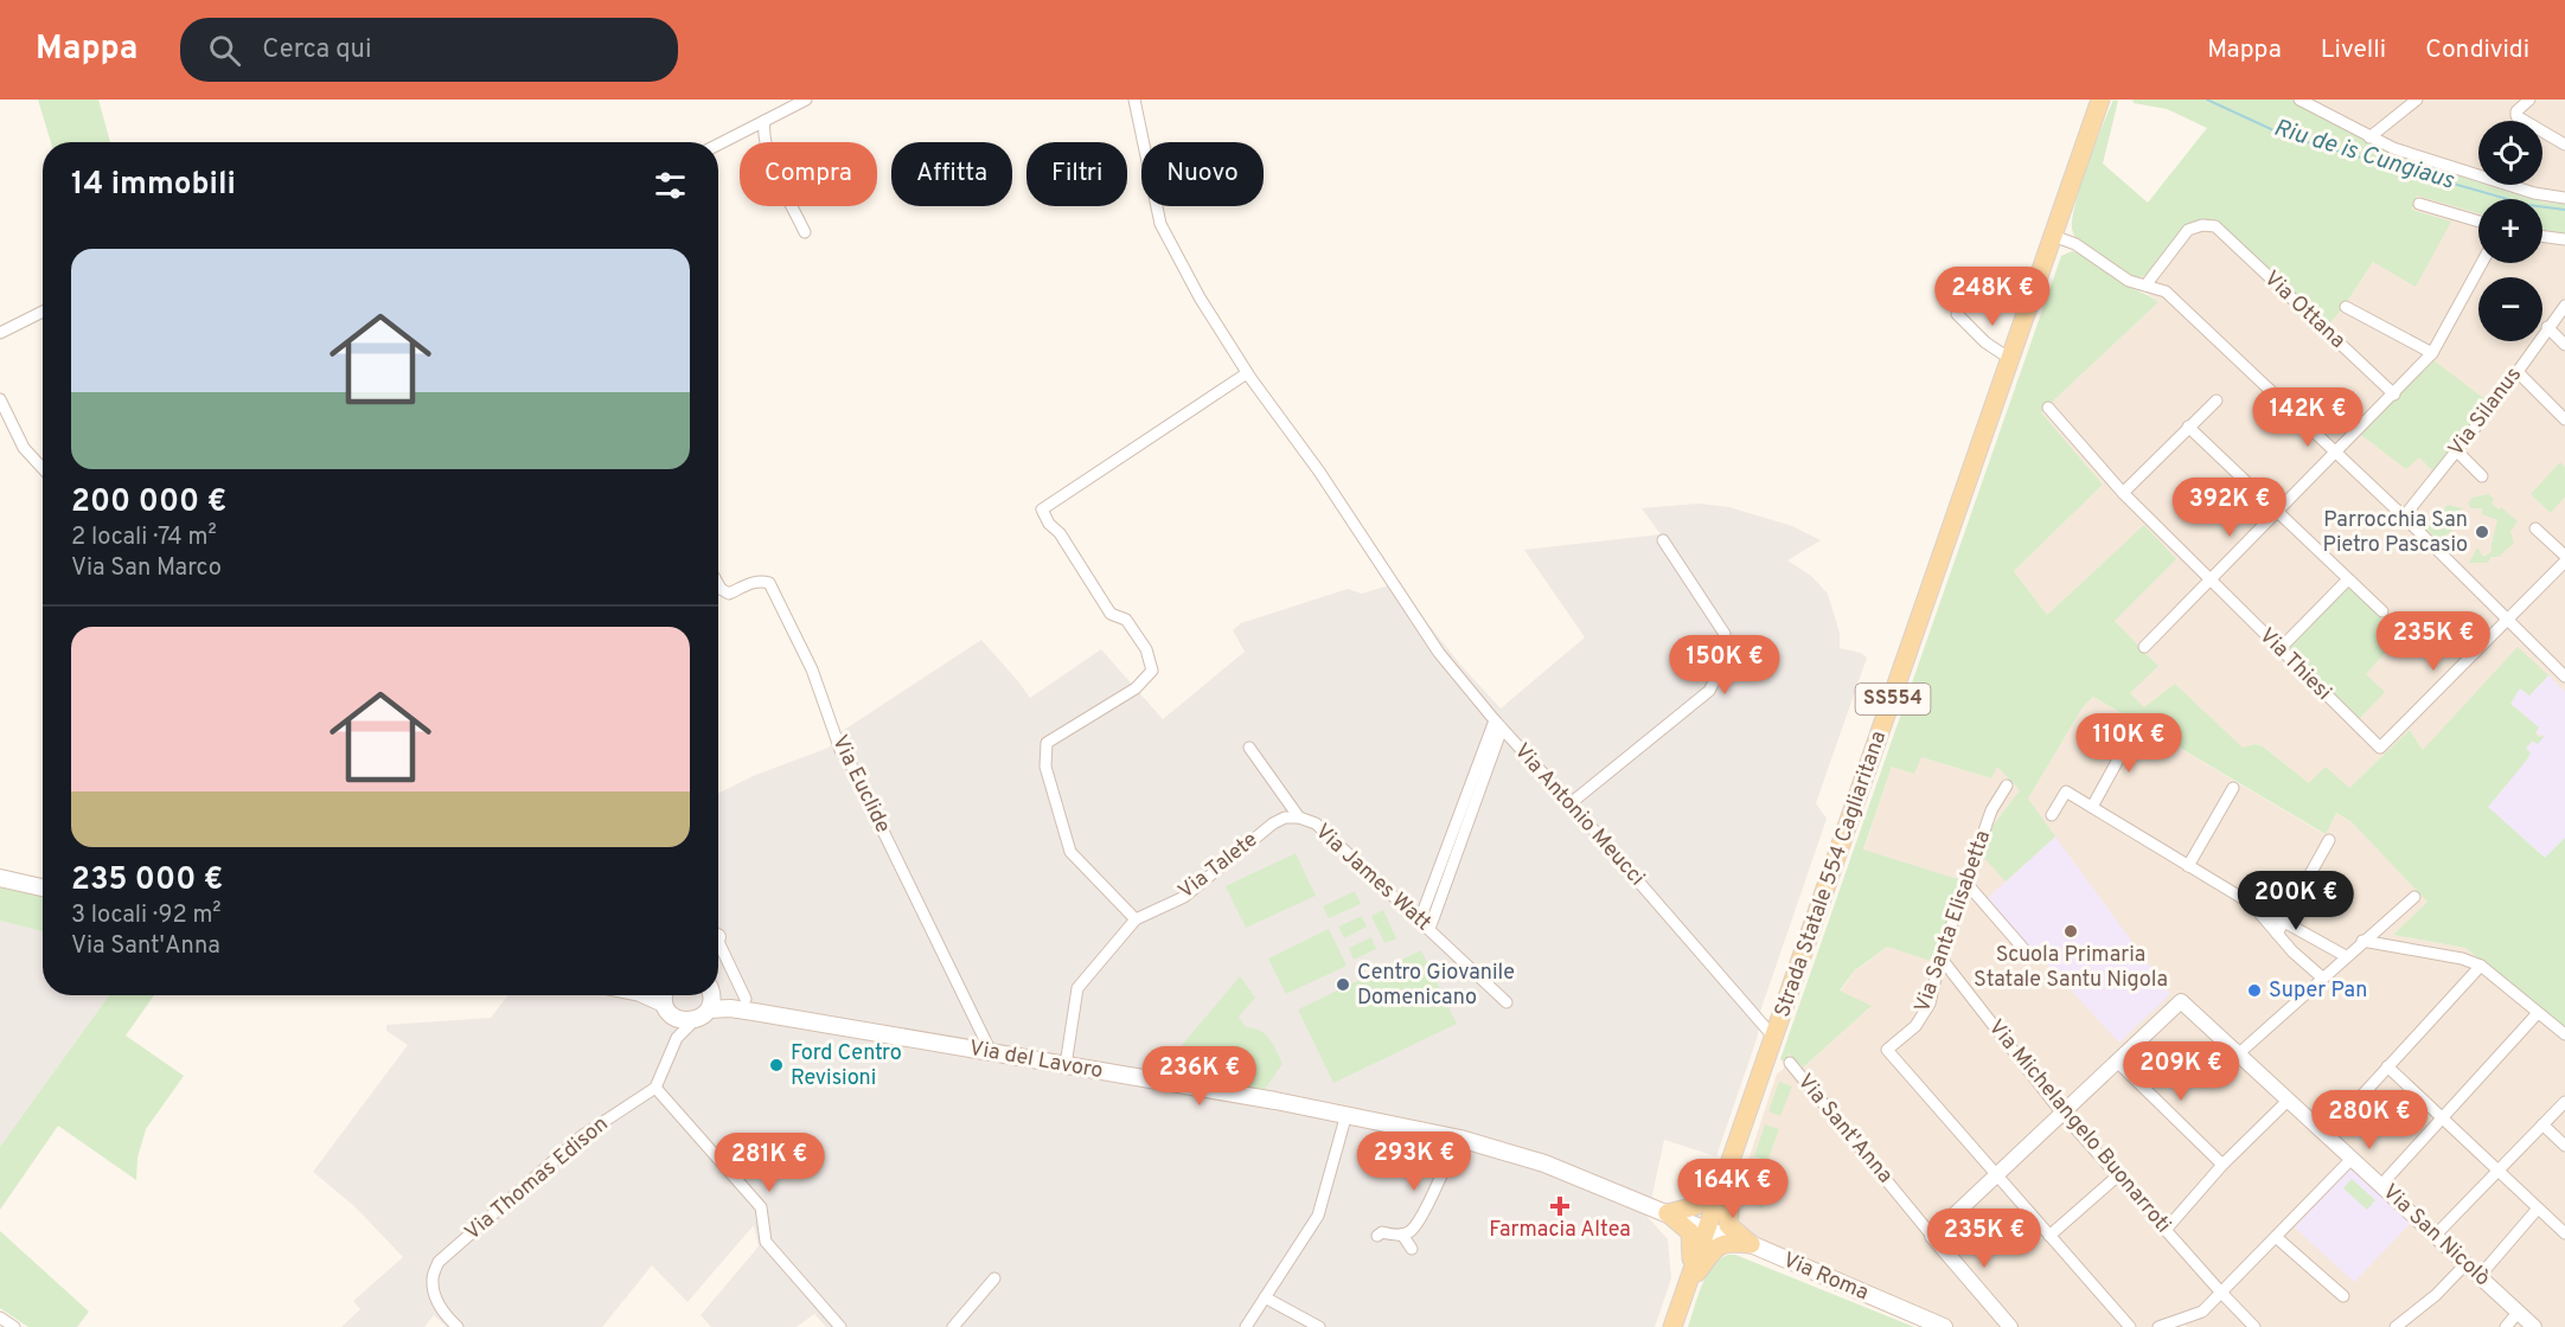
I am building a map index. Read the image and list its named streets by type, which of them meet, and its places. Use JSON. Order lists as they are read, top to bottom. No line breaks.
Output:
{"streets":{"main road":["SS554","Strada Statale 554 Cagliaritana","Via del Lavoro","Via Roma"],"street":["Via Ottana","Via Silanus","Via Thiesi","Via Euclide","Via Antonio Meucci","Via Talete","Via James Watt","Via Santa Elisabetta","Via Michelangelo Buonarroti","Via Sant'Anna","Via Thomas Edison","Via San Nicolò"]},"crossings":[["Via Euclide","Via del Lavoro"],["Via Antonio Meucci","Strada Statale 554 Cagliaritana"],["Via Talete","Via James Watt"],["Via Talete","Via del Lavoro"],["Strada Statale 554 Cagliaritana","Via del Lavoro"],["Strada Statale 554 Cagliaritana","Via Roma"],["Via Santa Elisabetta","Via Michelangelo Buonarroti"],["Via del Lavoro","Via Roma"]],"water":["Riu de is Cungiaus"],"places":{"other":["Parrocchia San Pietro Pascasio","Scuola Primaria Statale Santu Nigola","Centro Giovanile Domenicano","Super Pan","Ford Centro Revisioni"],"health":["Farmacia Altea"]},"page":{"header":"Mappa","search":"Cerca qui","nav":["Mappa","Livelli","Condividi"],"map_buttons":["+","−"],"chip":["Compra","Affitta","Filtri","Nuovo"],"heading":"14 immobili","list":[{"name":"200 000 €","note":"2 locali · 74 m² · Via San Marco"},{"name":"235 000 €","note":"3 locali · 92 m² · Via Sant'Anna"}],"price":["248K €","142K €","392K €","235K €","150K €","110K €","200K €","209K €","236K €","280K €","293K €","281K €","164K €","235K €"]}}
